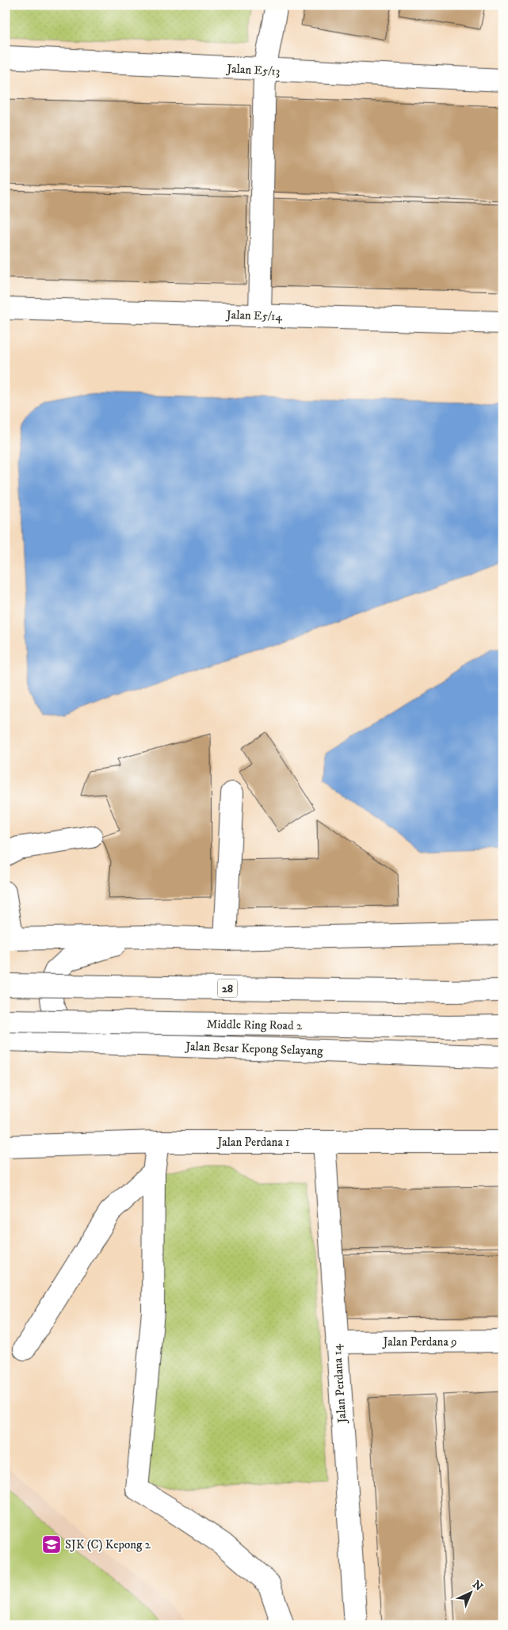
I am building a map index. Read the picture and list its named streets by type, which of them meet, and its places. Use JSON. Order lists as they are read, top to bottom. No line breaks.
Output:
{"streets":{"main road":["Jalan E5/13","Jalan E5/14","28","Middle Ring Road 2","Jalan Besar Kepong Selayang","Jalan Perdana 1","Jalan Perdana 9","Jalan Perdana 14"]},"crossings":[["Jalan Perdana 1","Jalan Perdana 14"],["Jalan Perdana 9","Jalan Perdana 14"]],"places":{"school or university":["SJK (C) Kepong 2"]},"north":"top right"}
